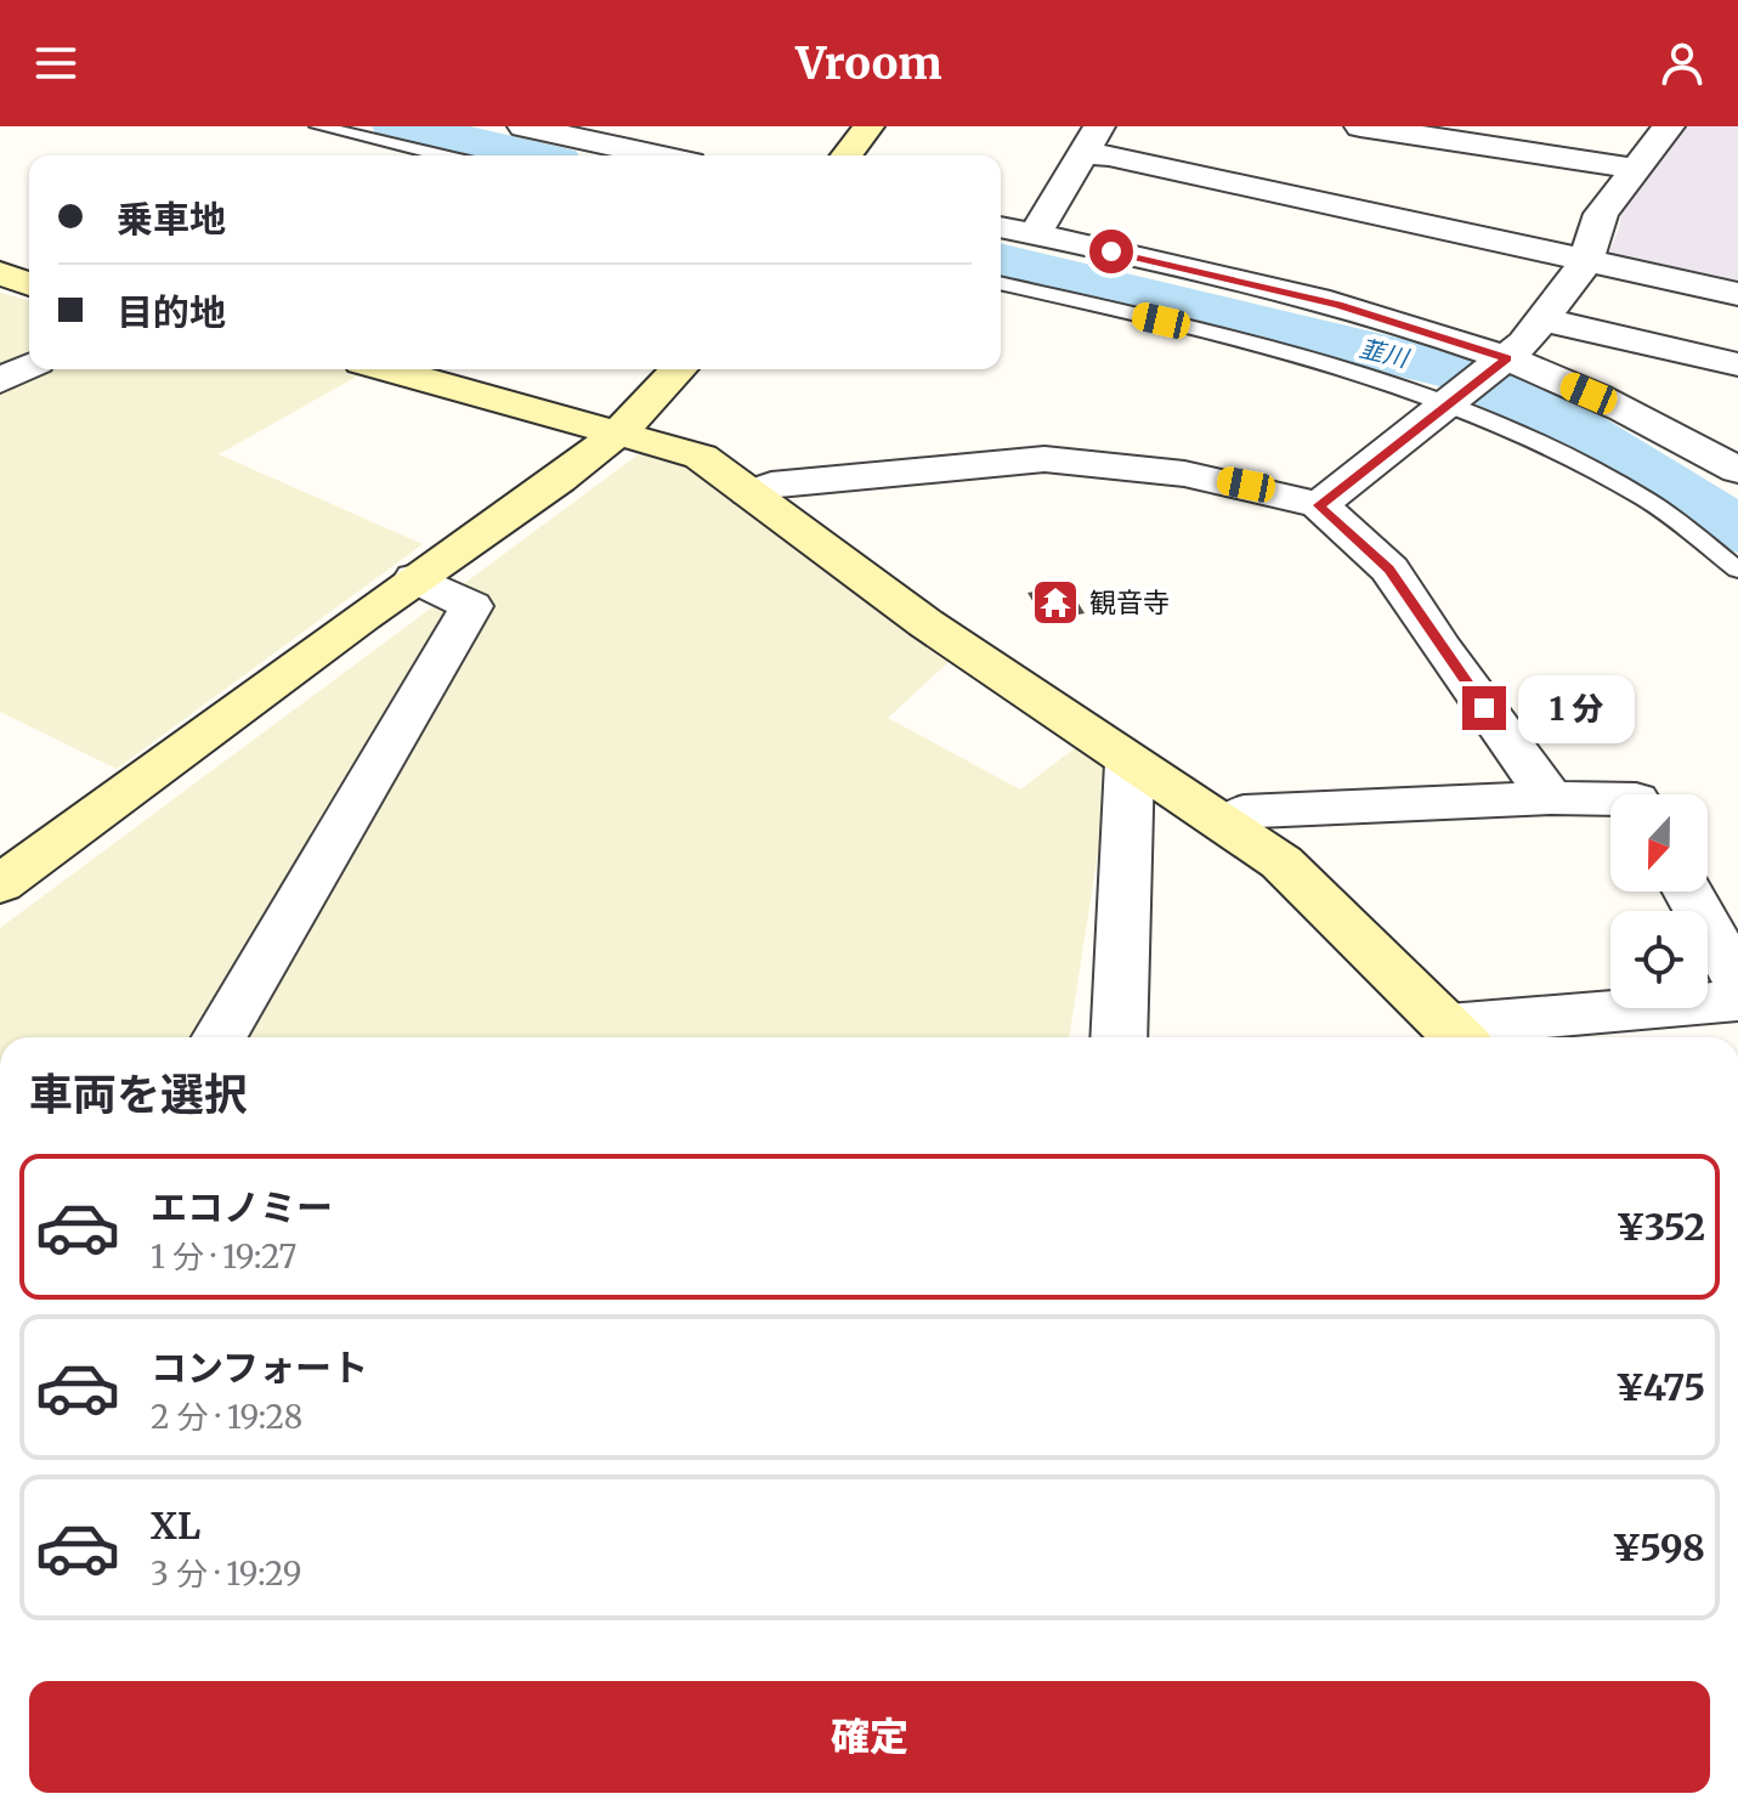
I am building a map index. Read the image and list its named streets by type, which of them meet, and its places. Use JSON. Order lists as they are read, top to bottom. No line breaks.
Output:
{"water":["韮川"],"places":{"temple":["観音寺"]},"north":"bottom","page":{"header":"Vroom","banner":["乗車地","目的地"],"bubble":"1 分","heading":"車両を選択","list":[{"name":"エコノミー","note":"1 分 · 19:27","value":"¥352"},{"name":"コンフォート","note":"2 分 · 19:28","value":"¥475"},{"name":"XL","note":"3 分 · 19:29","value":"¥598"}],"buttons":"確定"}}
